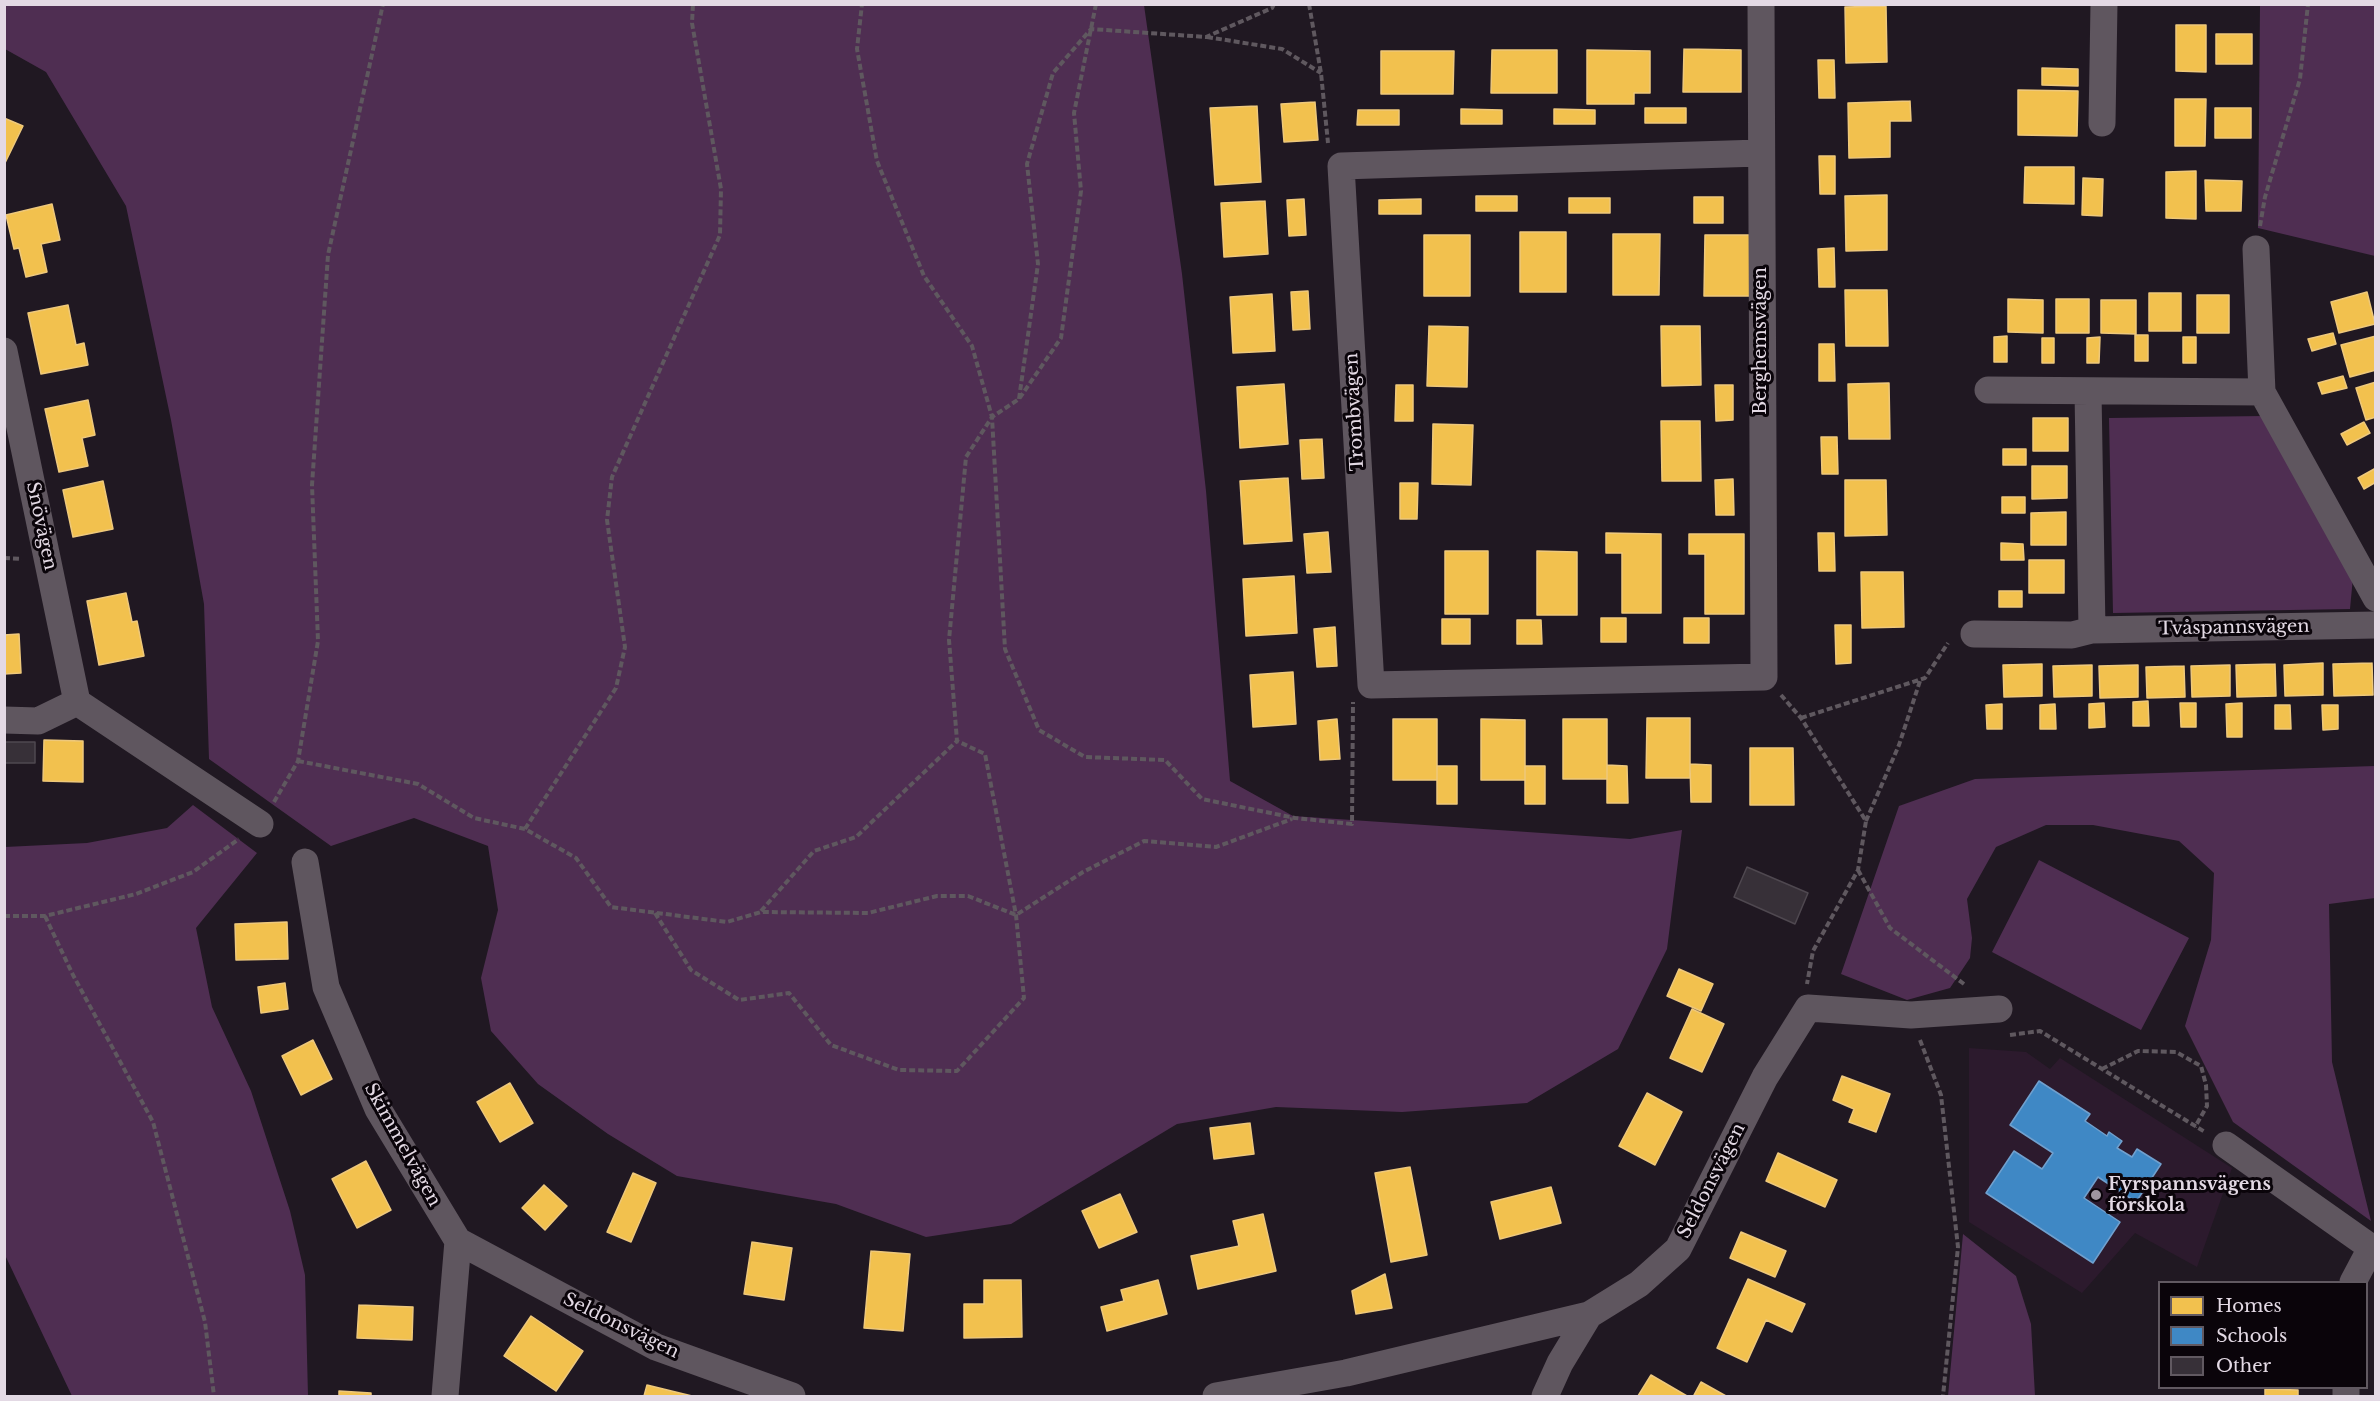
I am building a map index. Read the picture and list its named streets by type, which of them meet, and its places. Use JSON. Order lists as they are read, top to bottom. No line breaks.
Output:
{"streets":{"street":["Berghemsvägen","Trombvägen","Snövägen","Tvåspannsvägen","Skimmelvägen","Seldonsvägen"]},"crossings":[["Skimmelvägen","Seldonsvägen"]],"places":["Fyrspannsvägens förskola"],"legend":["Homes","Schools","Other"]}
